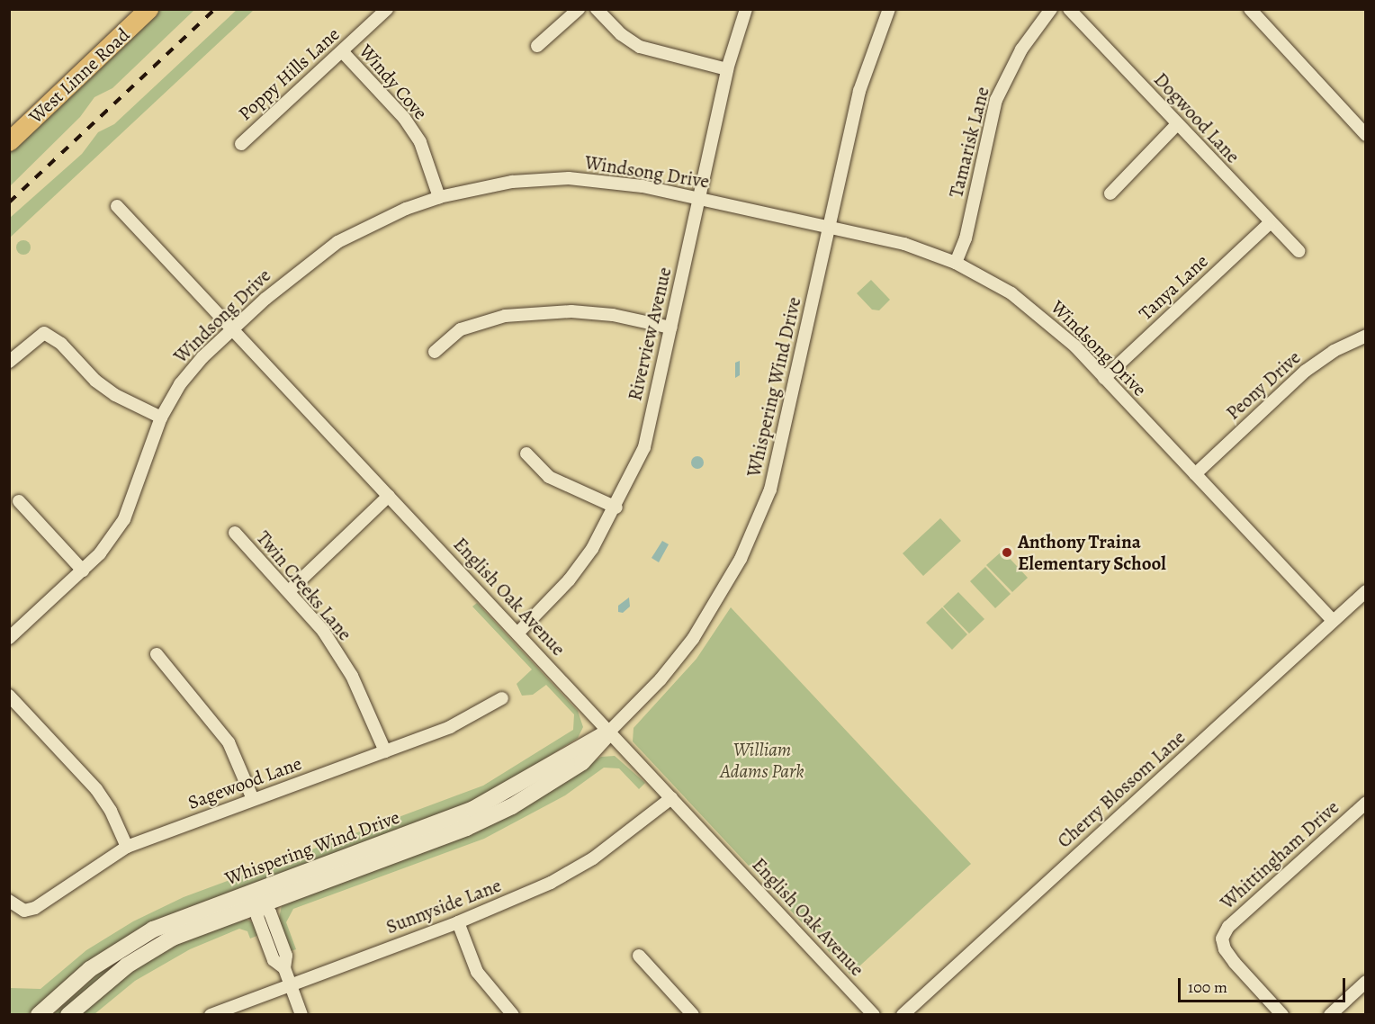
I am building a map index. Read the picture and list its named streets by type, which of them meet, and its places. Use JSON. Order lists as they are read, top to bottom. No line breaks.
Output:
{"streets":{"main road":["West Linne Road"],"street":["Poppy Hills Lane","Windy Cove","Dogwood Lane","Tamarisk Lane","Windsong Drive","Tanya Lane","Riverview Avenue","Peony Drive","Whispering Wind Drive","Twin Creeks Lane","English Oak Avenue","Sagewood Lane","Cherry Blossom Lane","Whittingham Drive","Sunnyside Lane"]},"crossings":[["Poppy Hills Lane","Windy Cove"],["Windy Cove","Windsong Drive"],["Dogwood Lane","Tanya Lane"],["Tamarisk Lane","Windsong Drive"],["Windsong Drive","Tanya Lane"],["Windsong Drive","Riverview Avenue"],["Windsong Drive","Peony Drive"],["Windsong Drive","Whispering Wind Drive"],["Windsong Drive","English Oak Avenue"],["Windsong Drive","Cherry Blossom Lane"],["Riverview Avenue","English Oak Avenue"],["Whispering Wind Drive","English Oak Avenue"],["Twin Creeks Lane","Sagewood Lane"],["English Oak Avenue","Sunnyside Lane"]],"parks":["William Adams Park"],"places":["Anthony Traina Elementary School"],"scale_bar":"100 m"}
